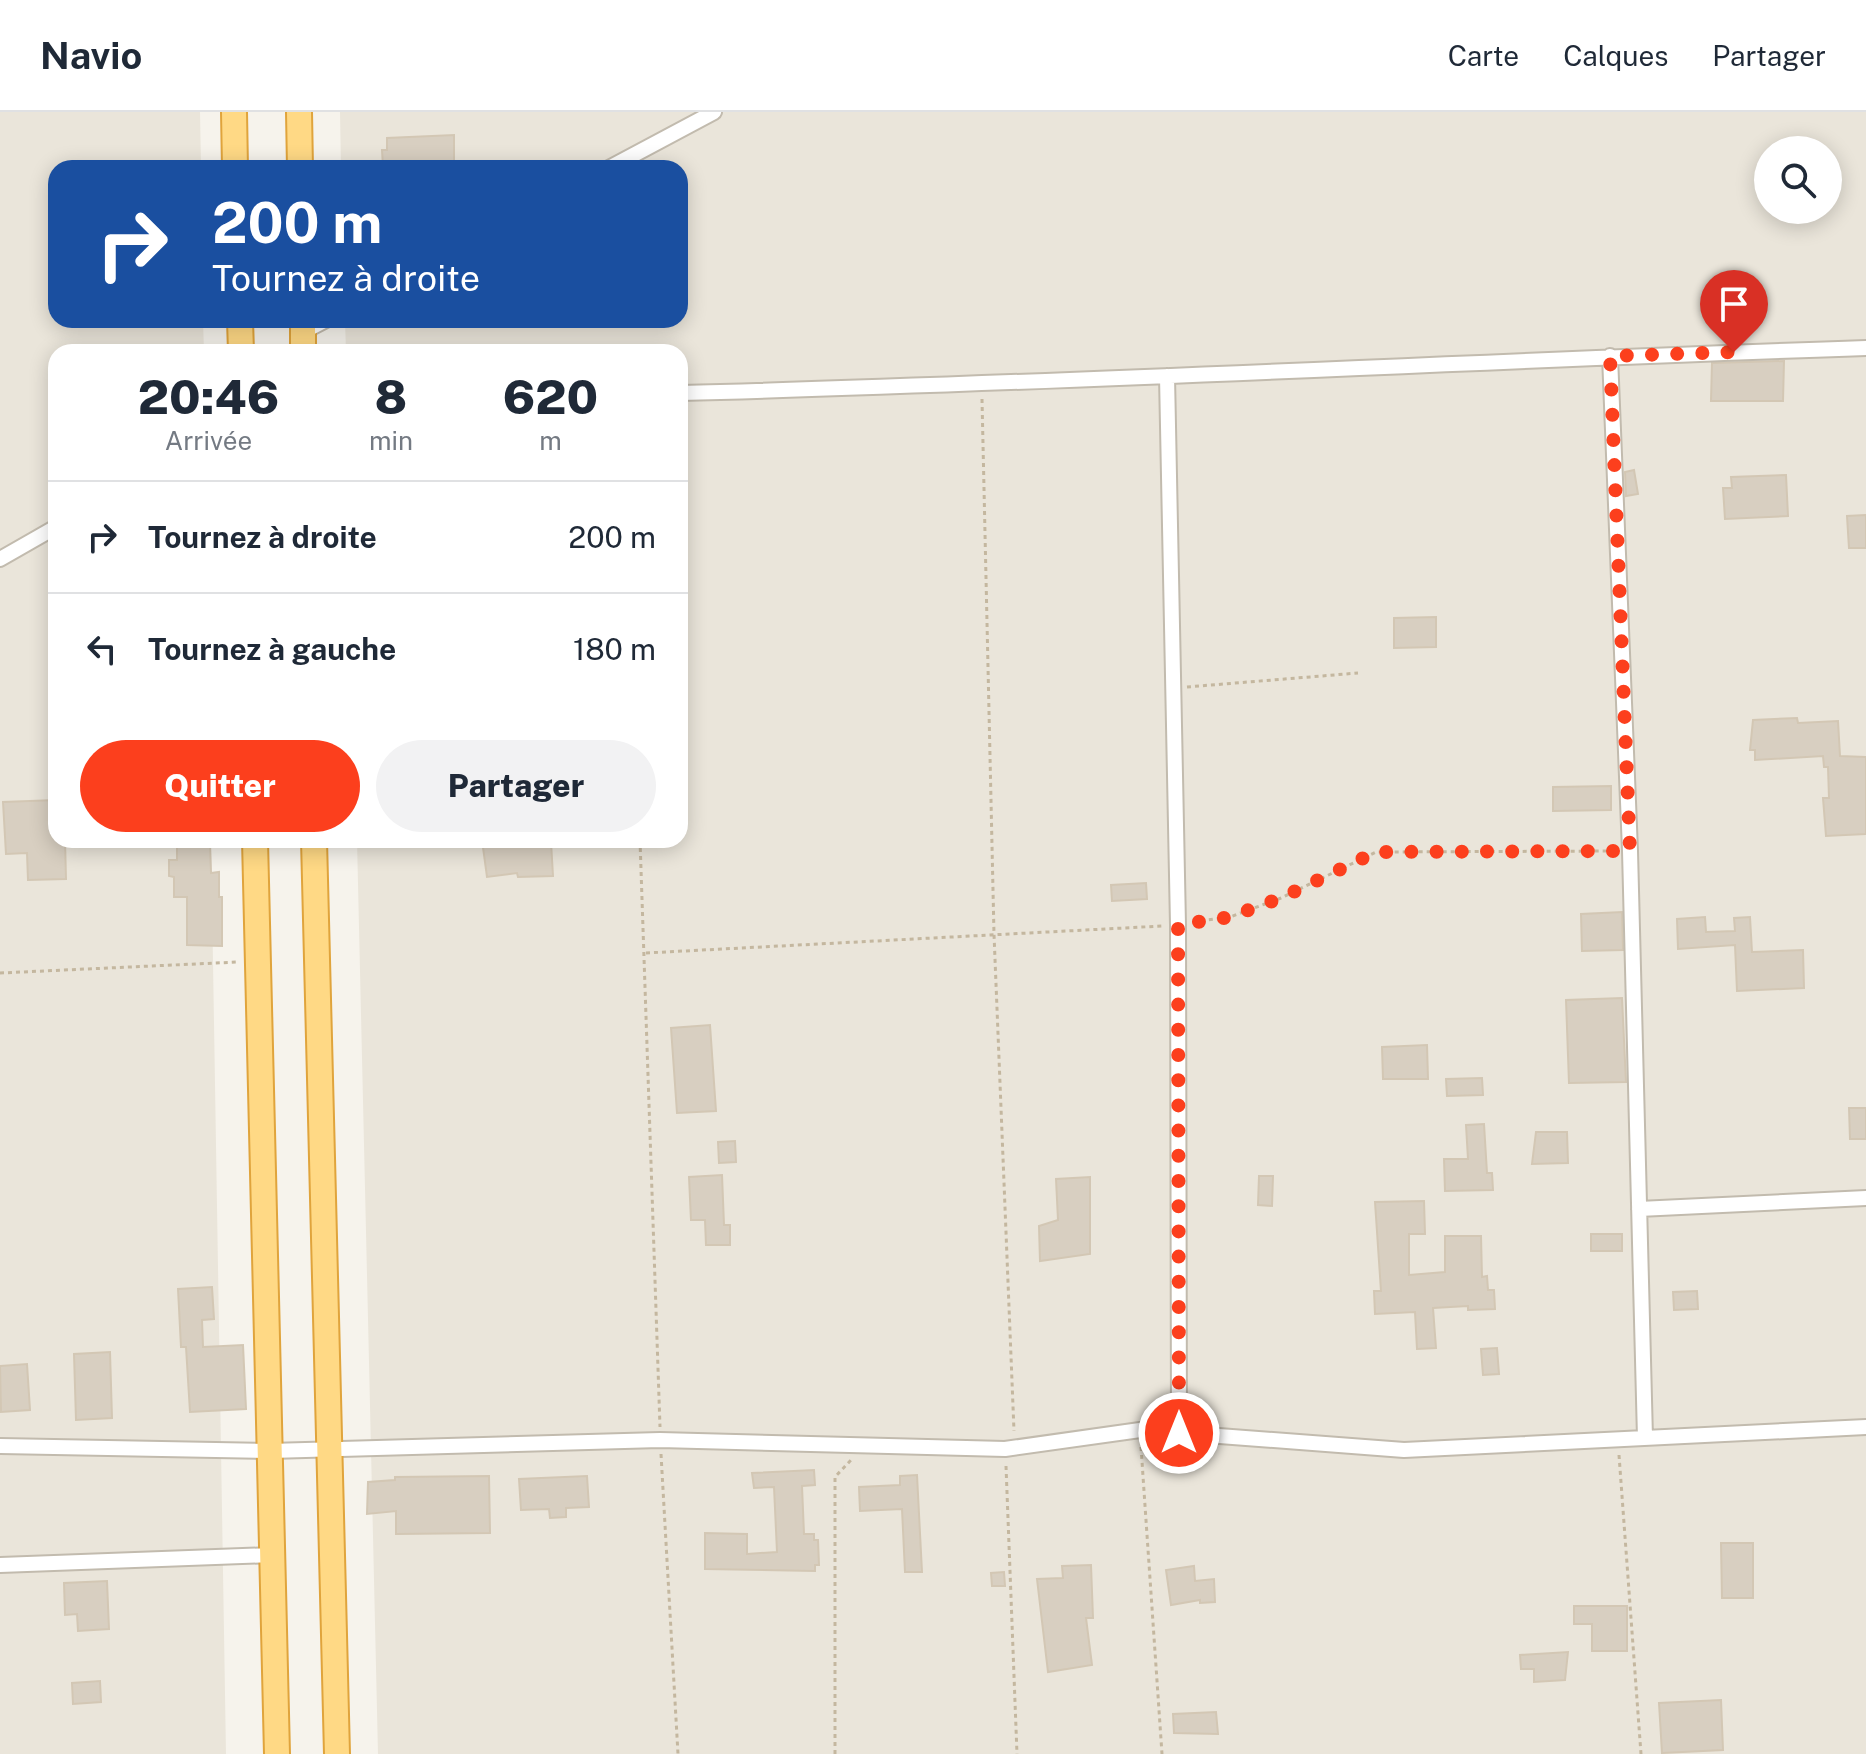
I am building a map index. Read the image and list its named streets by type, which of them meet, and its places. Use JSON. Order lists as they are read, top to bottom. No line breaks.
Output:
{"page":{"header":"Navio","nav":["Carte","Calques","Partager"],"turn":["200 m","Tournez à droite"],"eta":["20:46","Arrivée","8","min","620","m"],"list":[{"name":"Tournez à droite","value":"200 m"},{"name":"Tournez à gauche","value":"180 m"}],"buttons":["Quitter","Partager"]}}
